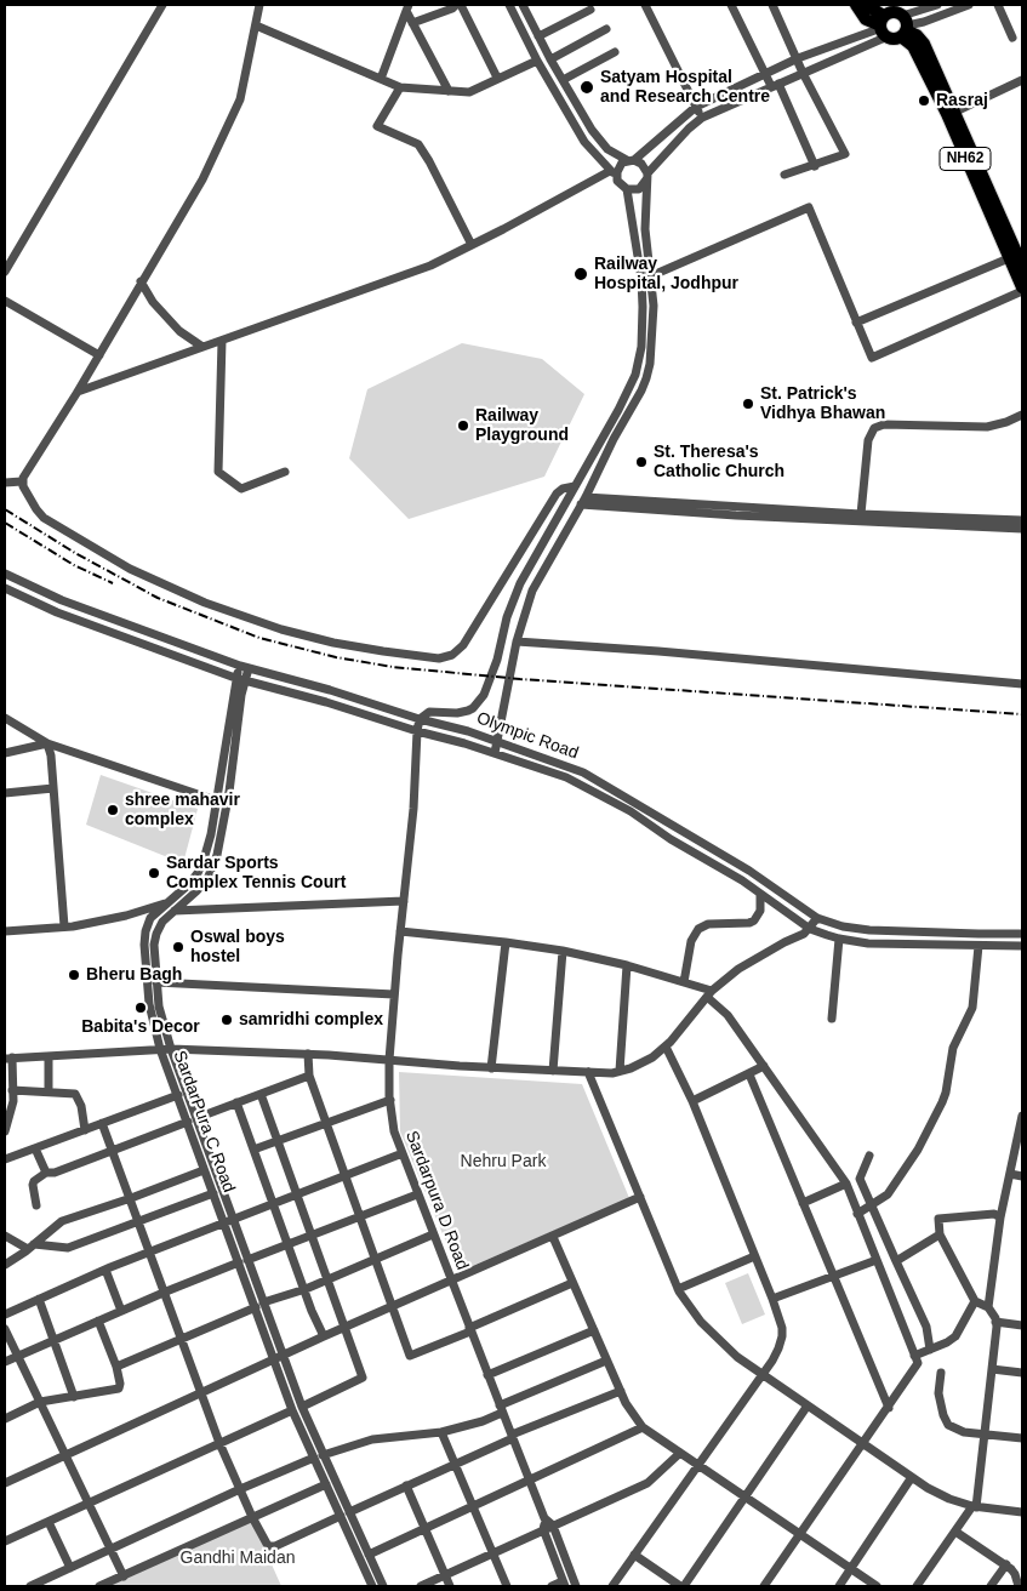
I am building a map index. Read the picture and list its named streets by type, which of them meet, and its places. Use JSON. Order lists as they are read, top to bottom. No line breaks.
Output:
{"streets":{"highway":["NH62"],"street":["Olympic Road","SardarPura C Road","Sardarpura D Road"]},"crossings":[["Olympic Road","SardarPura C Road"],["Olympic Road","Sardarpura D Road"]],"parks":["Nehru Park","Gandhi Maidan"],"places":["Satyam Hospital and Research Centre","Rasraj","Railway Hospital, Jodhpur","St. Patrick's Vidhya Bhawan","Railway Playground","St. Theresa's Catholic Church","shree mahavir complex","Sardar Sports Complex Tennis Court","Oswal boys hostel","Bheru Bagh","Babita's Decor","samridhi complex"]}
